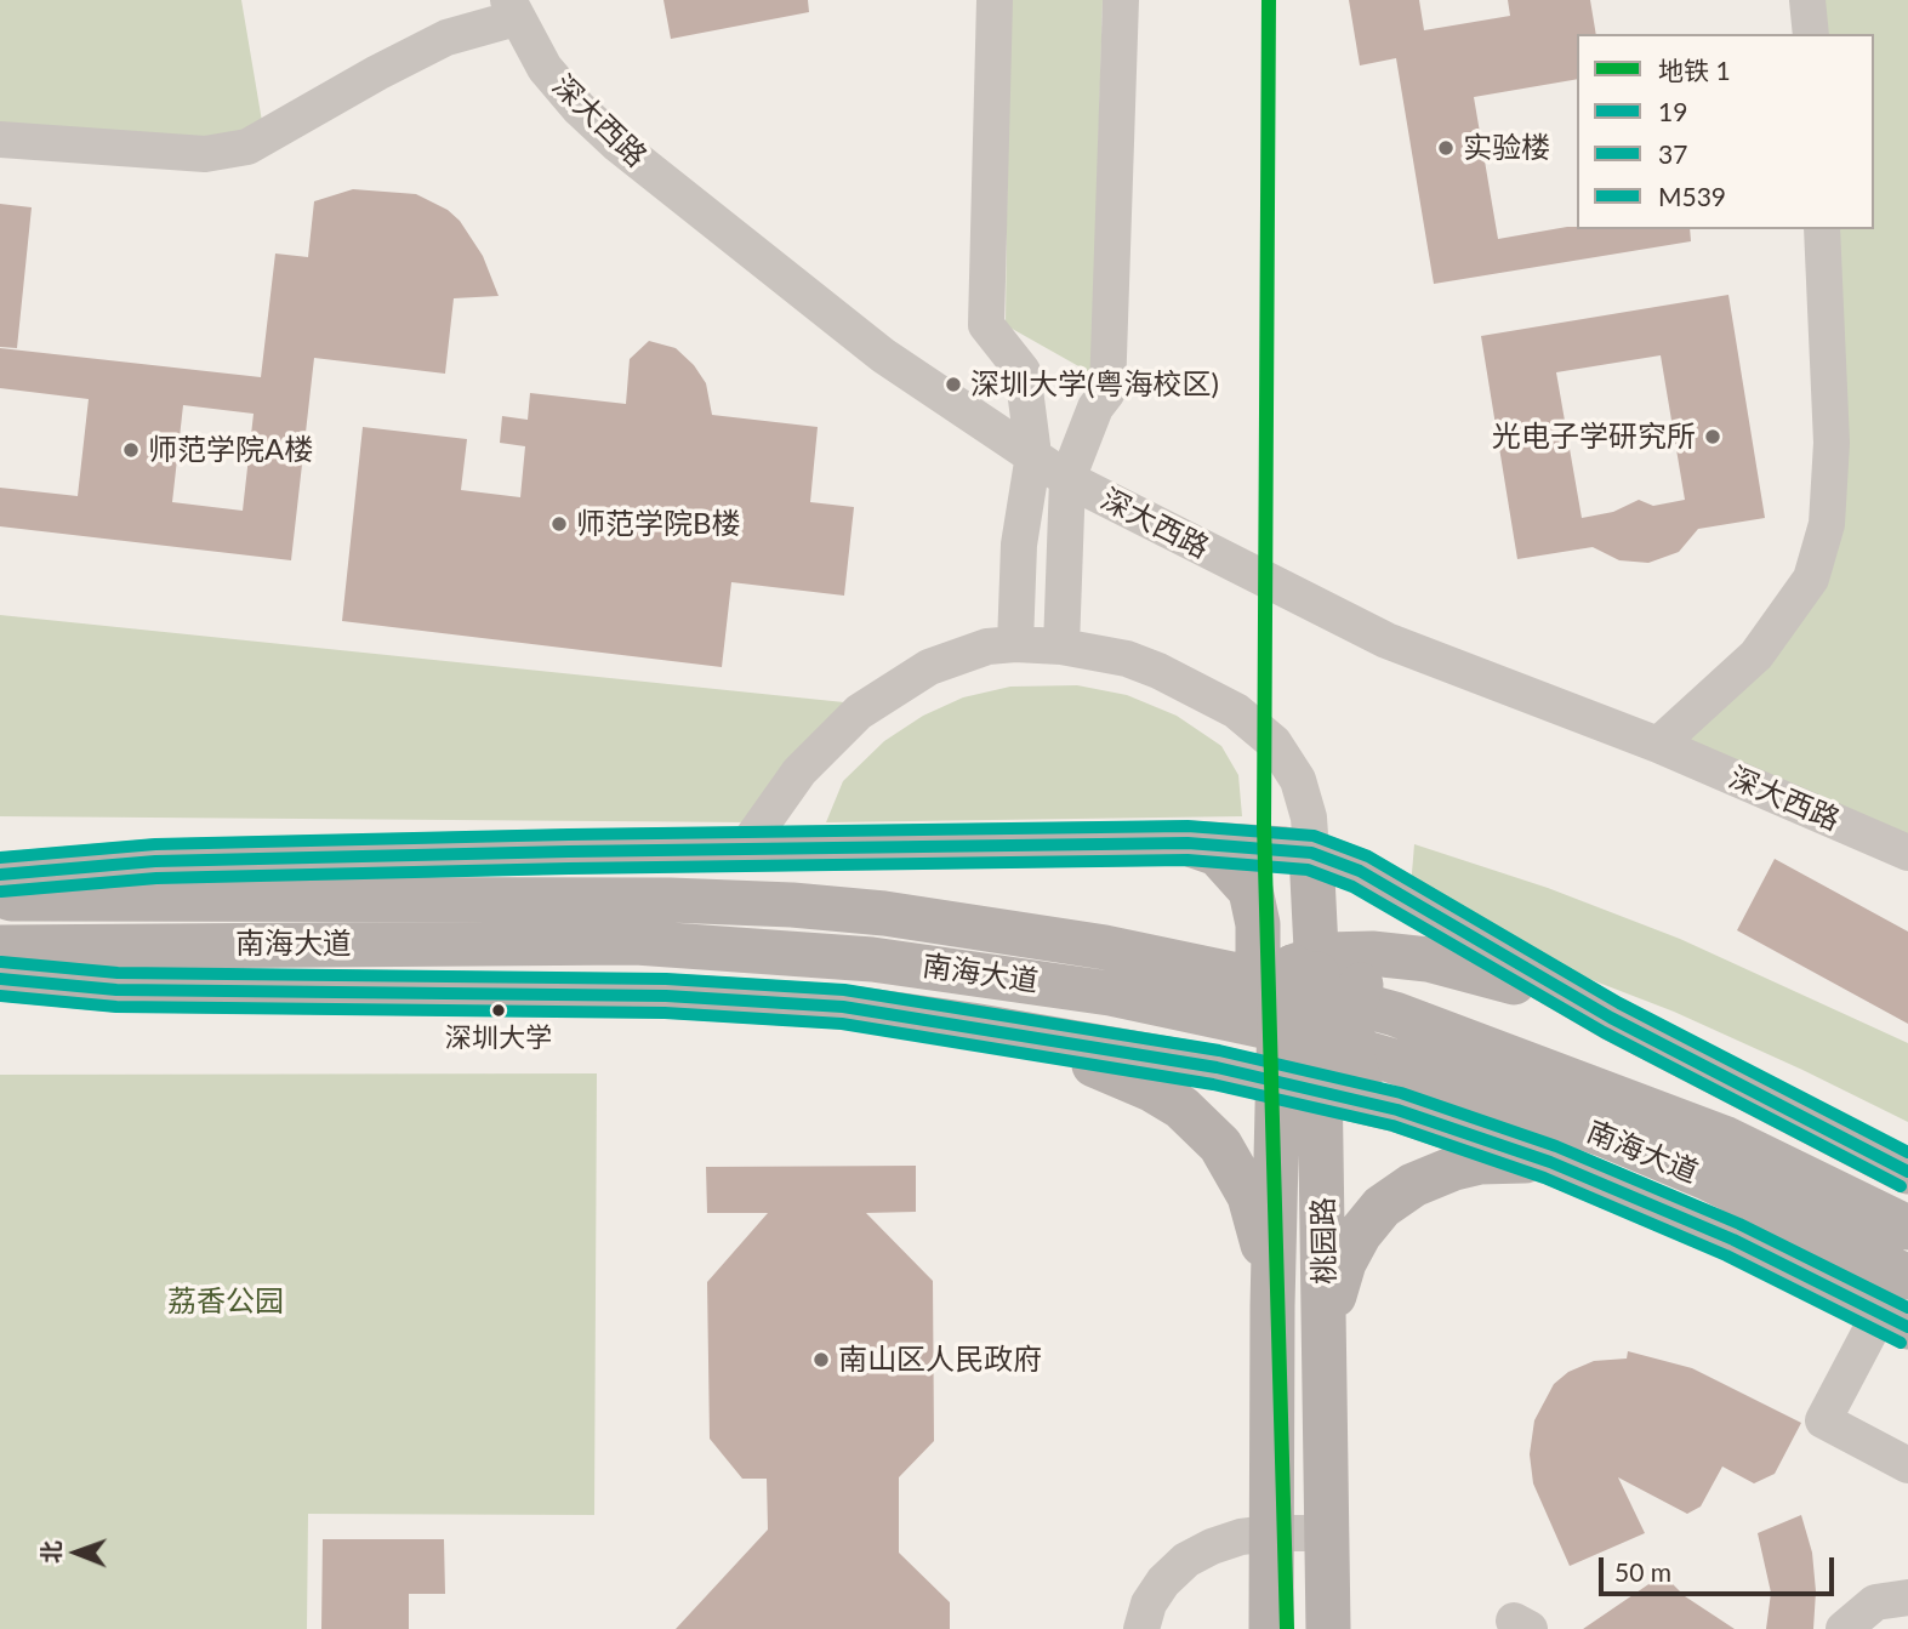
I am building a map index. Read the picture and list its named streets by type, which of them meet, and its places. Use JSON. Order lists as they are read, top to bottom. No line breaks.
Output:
{"streets":{"main road":["南海大道","桃园路"],"street":["深大西路"]},"parks":["荔香公园"],"places":["实验楼","深圳大学(粤海校区)","光电子学研究所","师范学院A楼","师范学院B楼","深圳大学","南山区人民政府"],"lines":["metro line 1","transit line M539","transit line 19","transit line 37"],"legend":["地铁 1","19","37","M539"],"scale_bar":"50 m","north":"left"}
